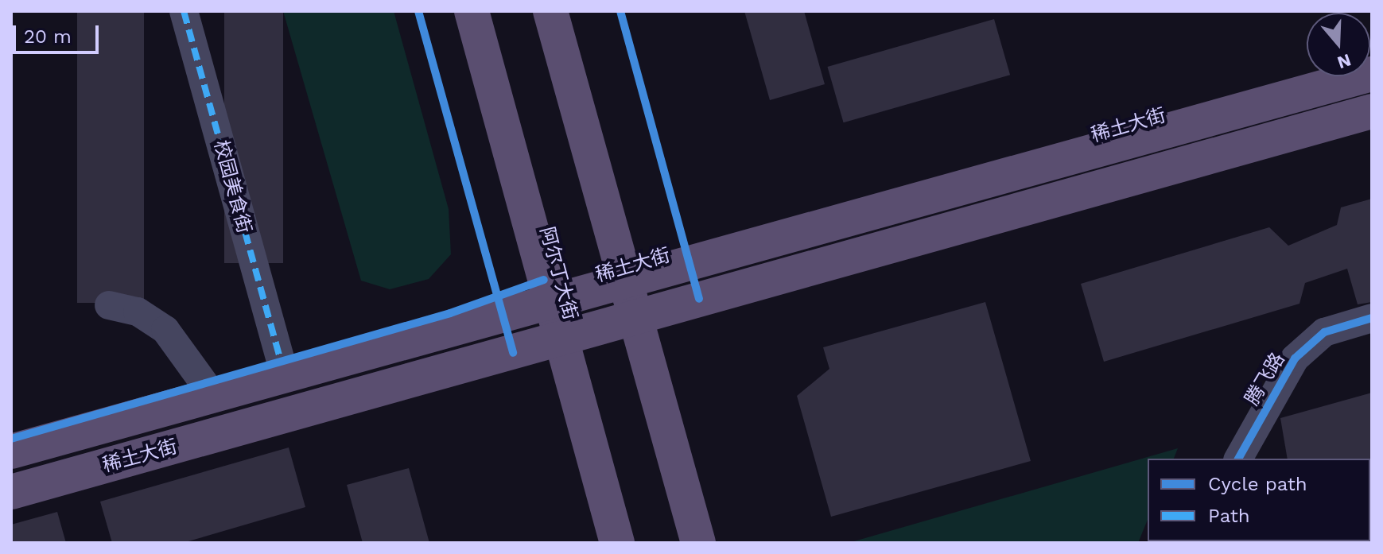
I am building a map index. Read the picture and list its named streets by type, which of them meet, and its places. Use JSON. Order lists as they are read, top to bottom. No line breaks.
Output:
{"streets":{"main road":["稀土大街","阿尔丁大街"],"street":["校园美食街","腾飞路"]},"crossings":[["稀土大街","阿尔丁大街"]],"legend":["Cycle path","Path"],"scale_bar":"20 m","north":"bottom"}
